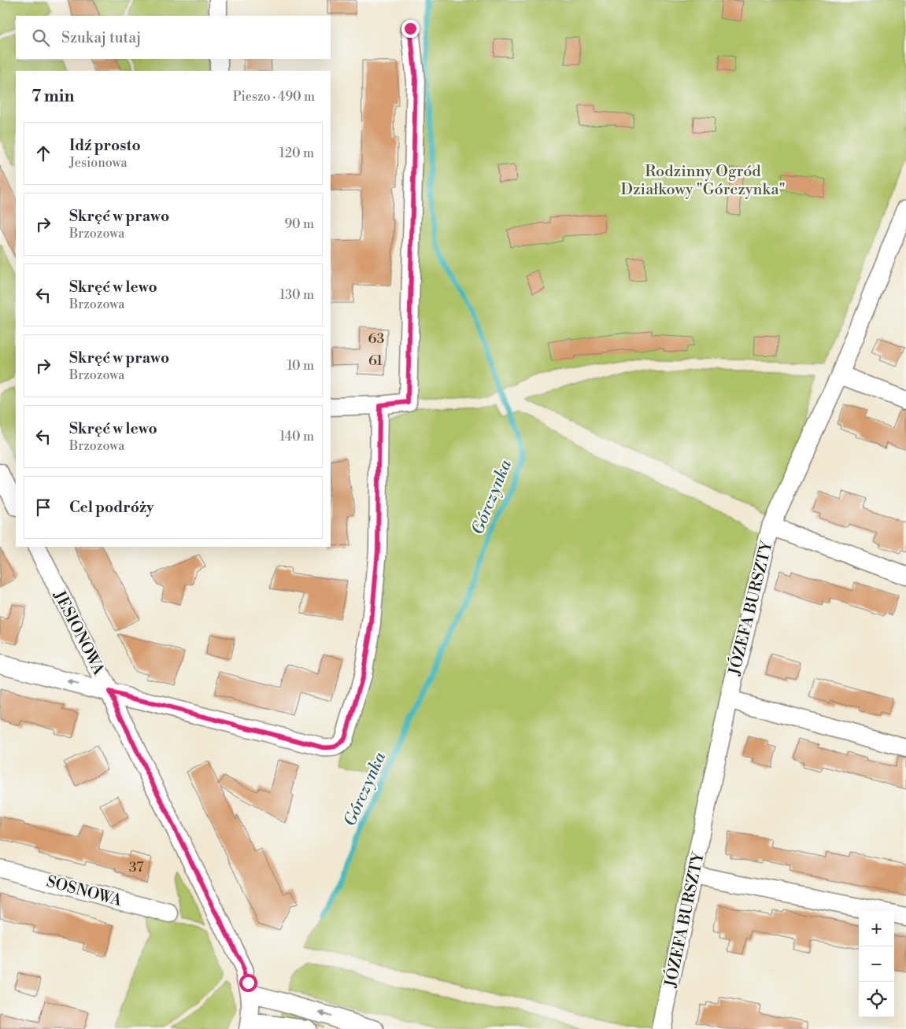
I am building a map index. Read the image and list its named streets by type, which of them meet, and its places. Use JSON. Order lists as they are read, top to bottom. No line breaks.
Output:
{"streets":{"street":["JÓZEFA BURSZTY","JESIONOWA","SOSNOWA"]},"water":["Górczynka"],"parks":["Rodzinny Ogród Działkowy \"Górczynka\""],"house_numbers":["63","61","37"],"page":{"search":"Szukaj tutaj","heading":["7 min","Pieszo · 490 m"],"list":[["Idź prosto","Jesionowa","120 m"],["Skręć w prawo","Brzozowa","90 m"],["Skręć w lewo","Brzozowa","130 m"],["Skręć w prawo","Brzozowa","10 m"],["Skręć w lewo","Brzozowa","140 m"],"Cel podróży"],"map_buttons":["+","−"]}}
